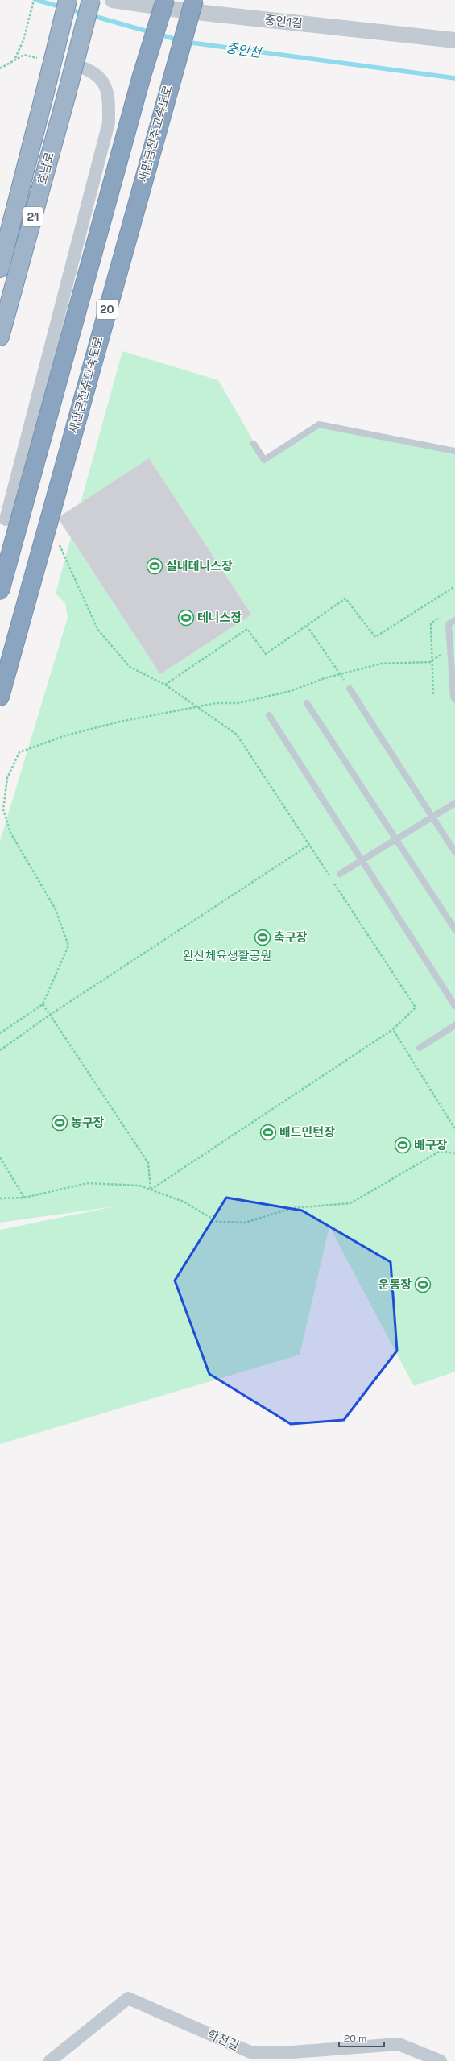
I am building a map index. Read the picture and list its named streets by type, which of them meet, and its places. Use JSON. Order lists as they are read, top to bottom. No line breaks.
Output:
{"streets":{"highway":["새만금전주고속도로","호남로","21","20"],"street":["중인1길","학전길"]},"water":["중인천"],"parks":["완산체육생활공원"],"places":{"sports":["실내테니스장","테니스장","축구장","농구장","배드민턴장","배구장","운동장"]},"scale_bar":"20 m"}
